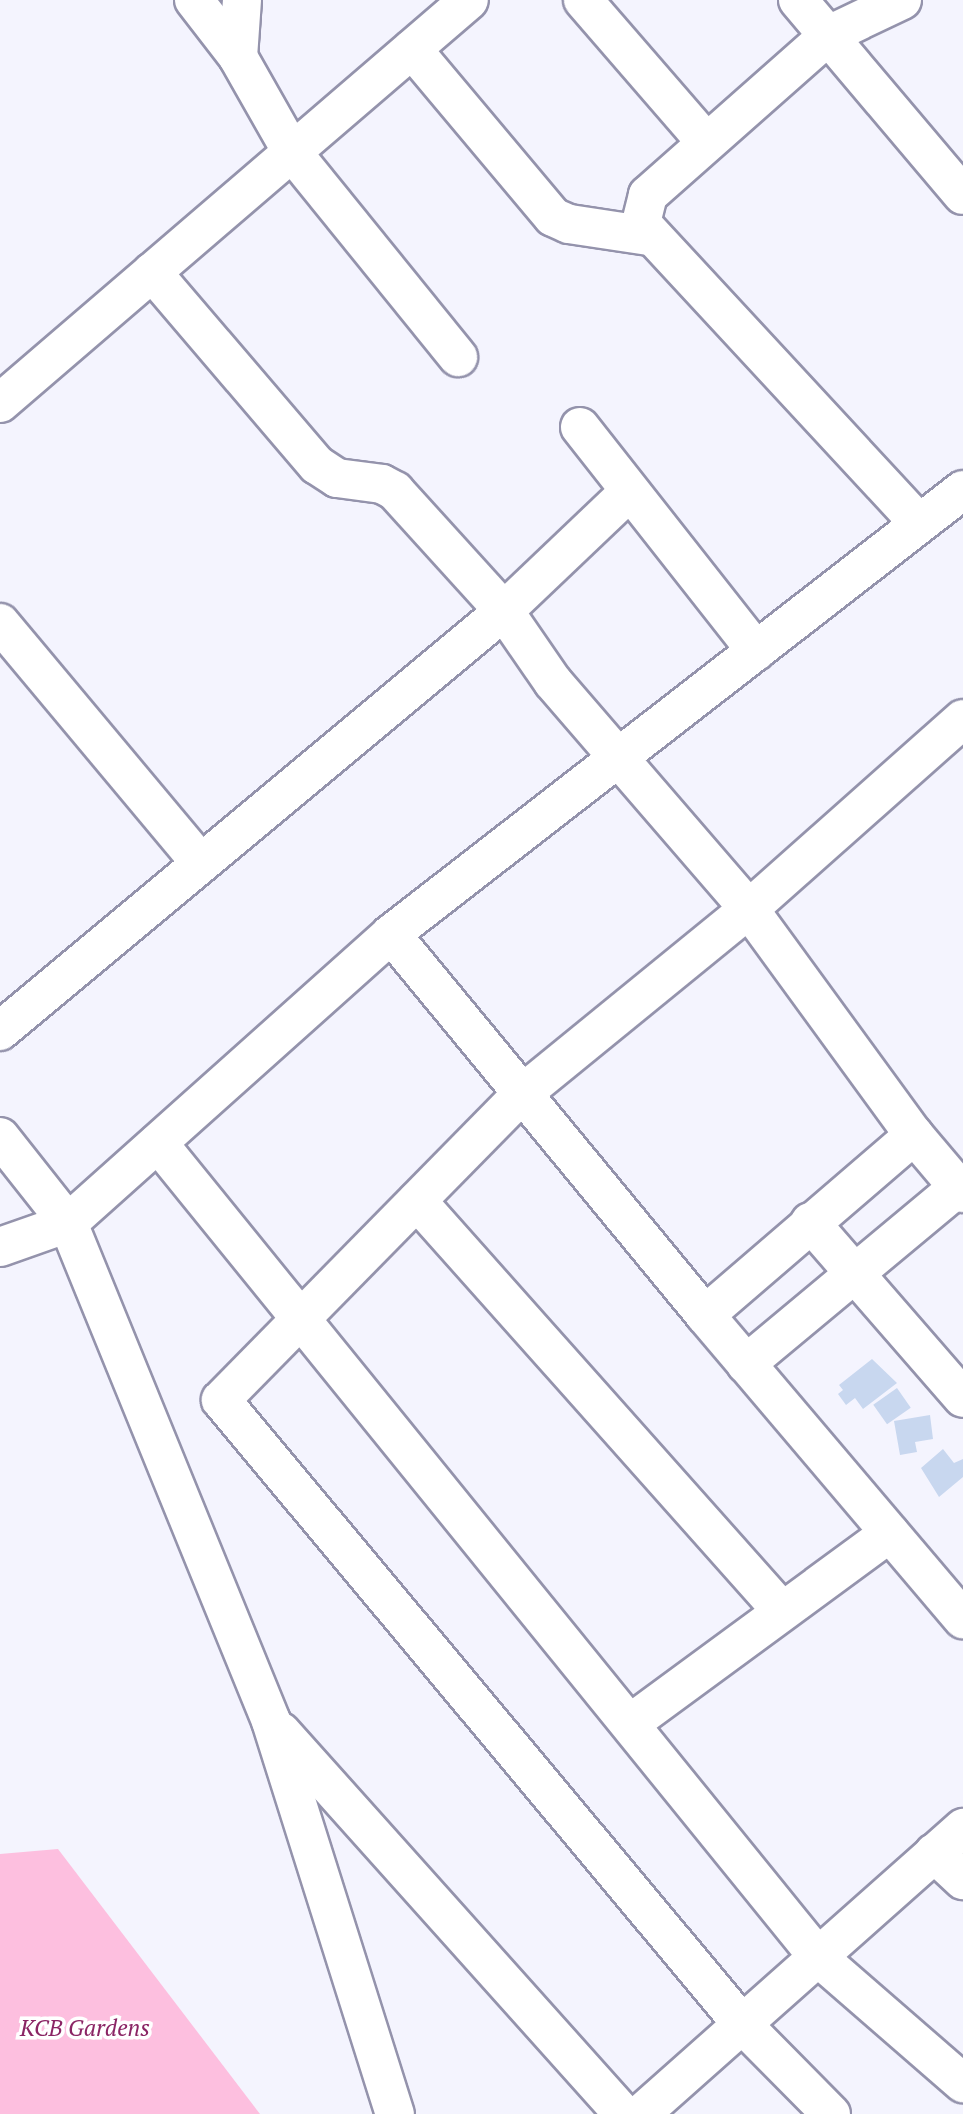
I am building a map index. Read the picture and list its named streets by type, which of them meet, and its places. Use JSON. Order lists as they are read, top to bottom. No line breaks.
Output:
{"parks":["KCB Gardens"]}
